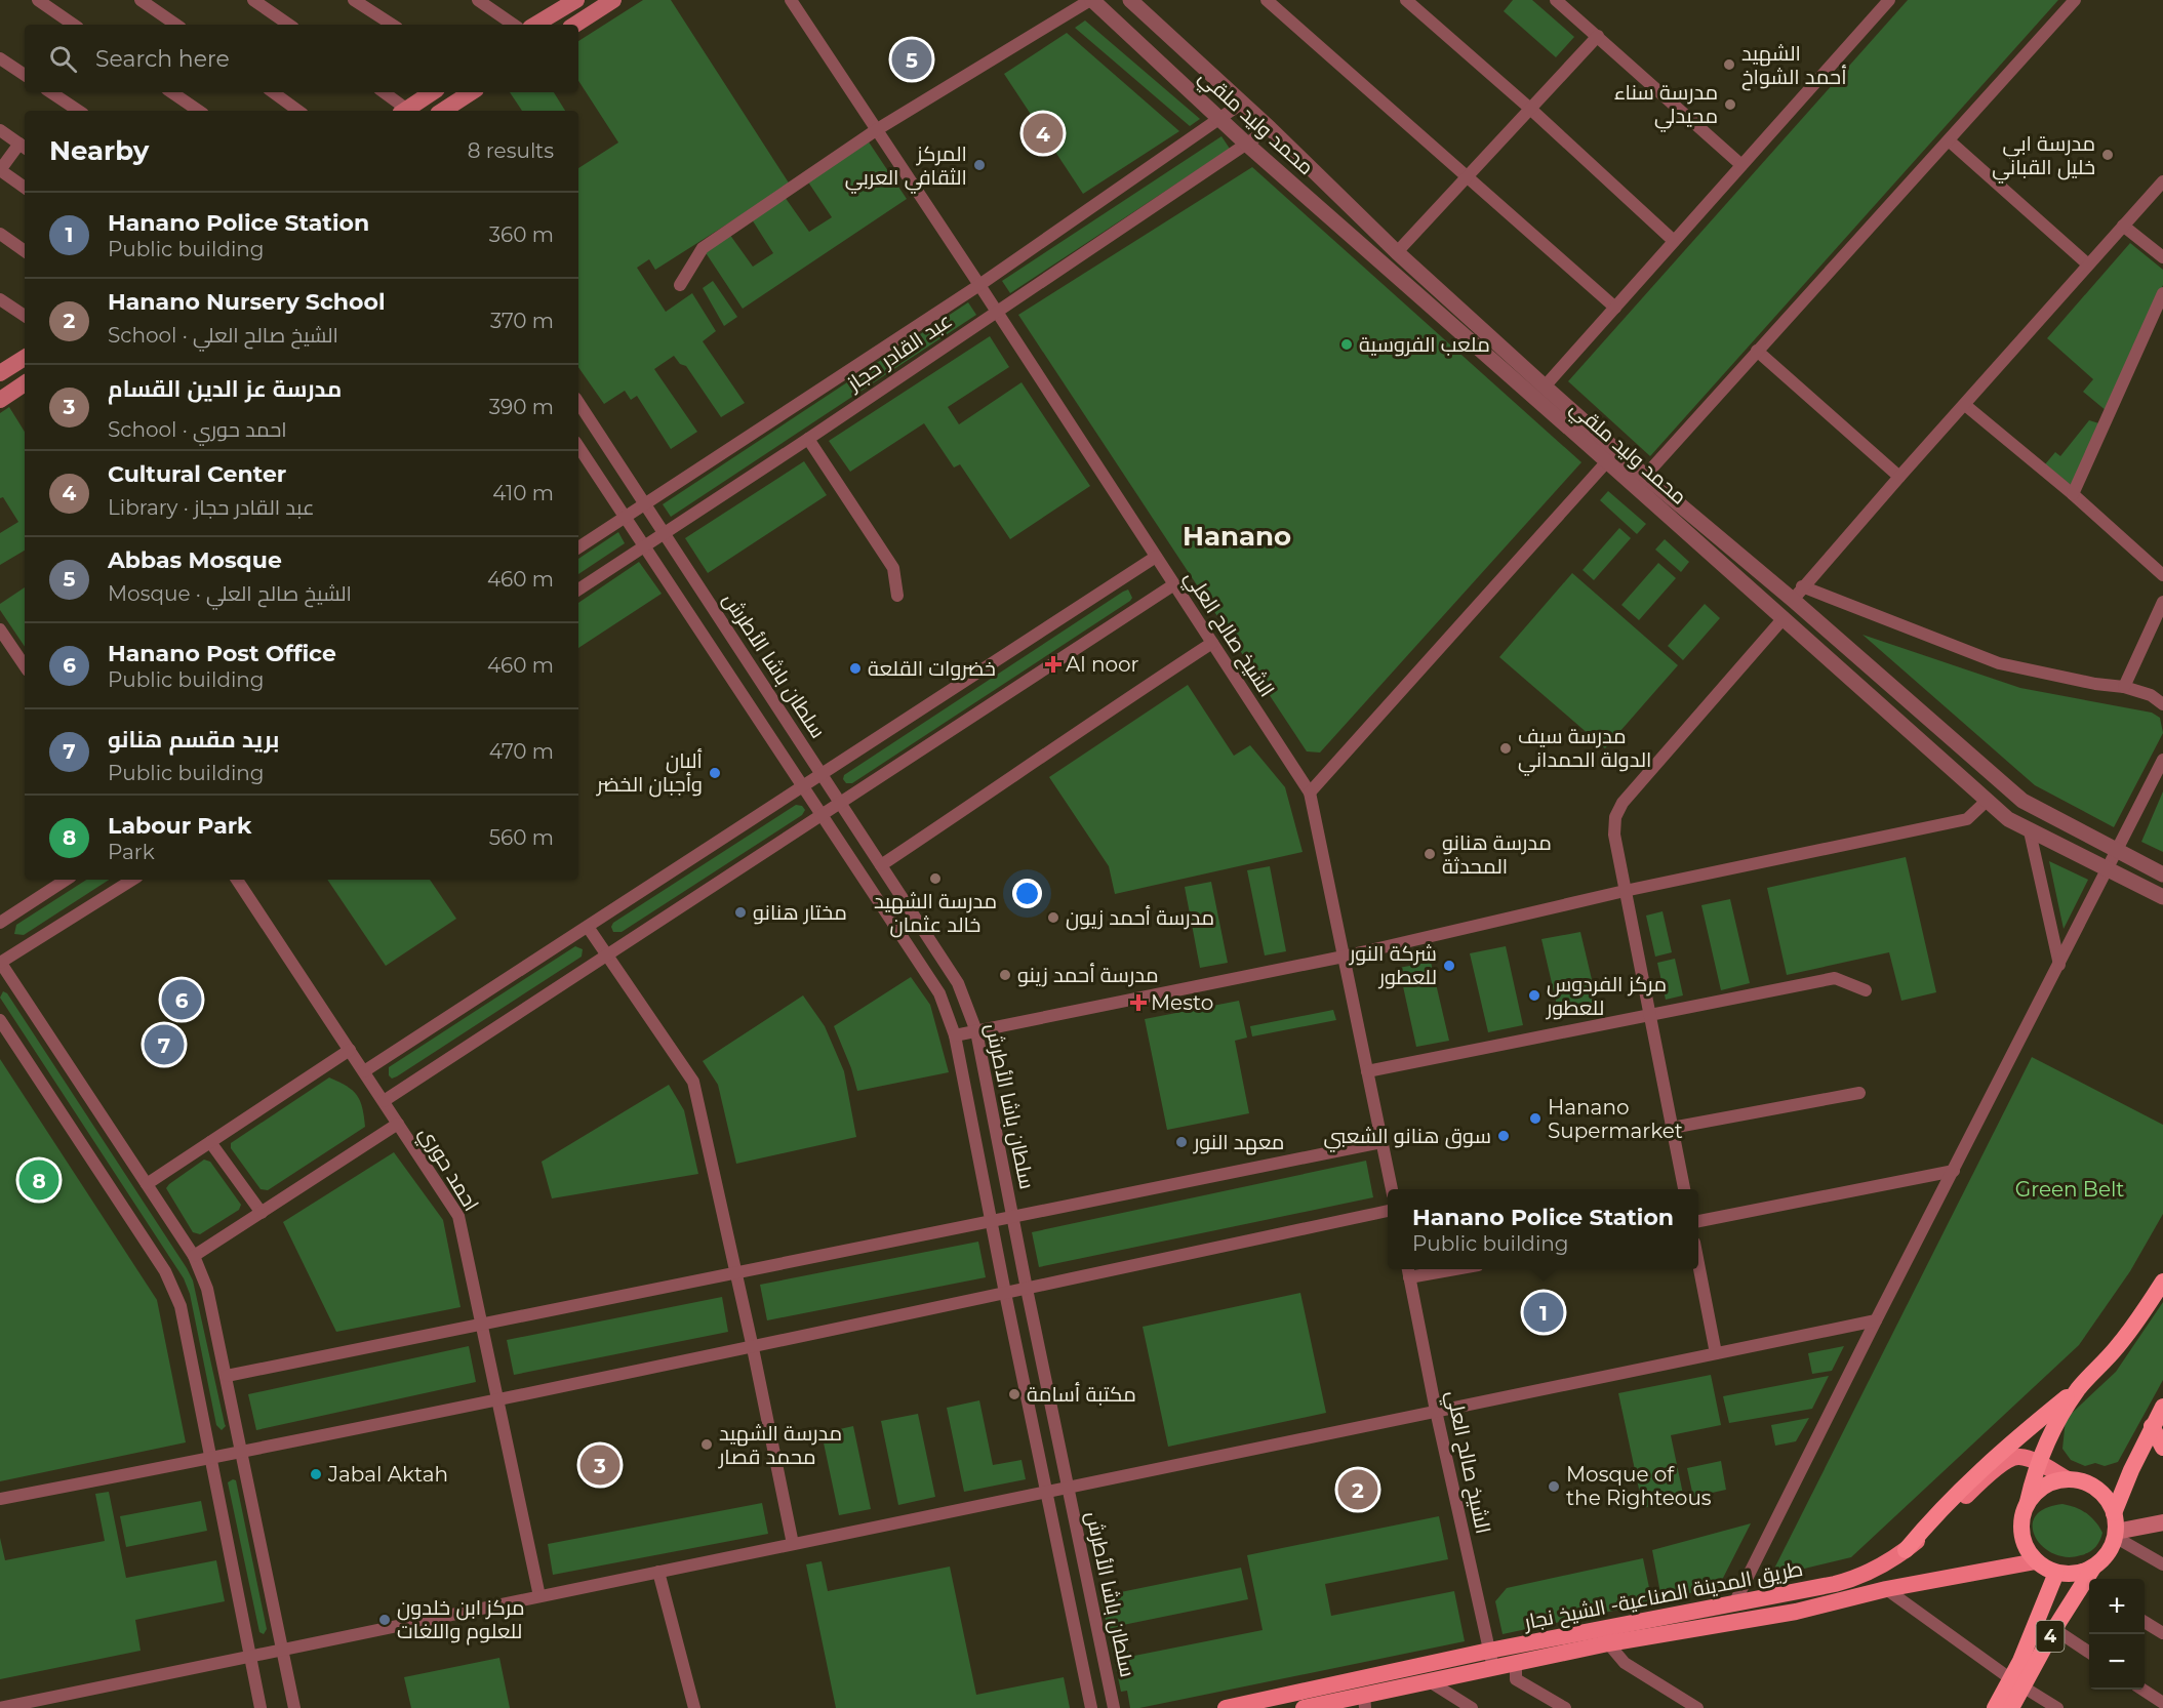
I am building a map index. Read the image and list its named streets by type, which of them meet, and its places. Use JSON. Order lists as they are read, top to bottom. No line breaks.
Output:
{"streets":{"highway":["4"],"main road":["طريق المدينة الصناعية- الشيخ نجار"],"street":["محمد وليد ملقي","عبد القادر حجاز","الشيخ صالح العلي","سلطان باشا الأطرش","احمد حوري"]},"crossings":[["محمد وليد ملقي","عبد القادر حجاز"],["عبد القادر حجاز","الشيخ صالح العلي"],["عبد القادر حجاز","سلطان باشا الأطرش"],["الشيخ صالح العلي","طريق المدينة الصناعية- الشيخ نجار"],["طريق المدينة الصناعية- الشيخ نجار","4"]],"districts":["Hanano"],"parks":["Green Belt"],"places":{"other":["الشهيد أحمد الشواخ","مدرسة سناء محيدلي","مدرسة ابي خليل القباني","المركز الثقافي العربي","ملعب الفروسية","خضروات القلعة","مدرسة سيف الدولة الحمداني","ألبان وأجبان الخضر","مدرسة هنانو المحدثة","مدرسة الشهيد خالد عثمان","مختار هنانو","مدرسة أحمد زيون","شركة النور للعطور","مدرسة أحمد زينو","مركز الفردوس للعطور","Hanano Supermarket","سوق هنانو الشعبي","معهد النور","مكتبة أسامة","مدرسة الشهيد محمد قصار","Jabal Aktah","Mosque of the Righteous","مركز ابن خلدون للعلوم واللغات"],"health":["Al noor","Mesto"]},"page":{"search":"Search here","pins":["5","4","6","7","8","1","3","2"],"heading":["Nearby","8 results"],"list":[{"mark":"1","name":"Hanano Police Station","note":"Public building","value":"360 m"},{"mark":"2","name":"Hanano Nursery School","note":"School · الشيخ صالح العلي","value":"370 m"},{"mark":"3","name":"مدرسة عز الدين القسام","note":"School · احمد حوري","value":"390 m"},{"mark":"4","name":"Cultural Center","note":"Library · عبد القادر حجاز","value":"410 m"},{"mark":"5","name":"Abbas Mosque","note":"Mosque · الشيخ صالح العلي","value":"460 m"},{"mark":"6","name":"Hanano Post Office","note":"Public building","value":"460 m"},{"mark":"7","name":"بريد مقسم هنانو","note":"Public building","value":"470 m"},{"mark":"8","name":"Labour Park","note":"Park","value":"560 m"}],"popup":["Hanano Police Station","Public building"],"map_buttons":["+","−"]}}
